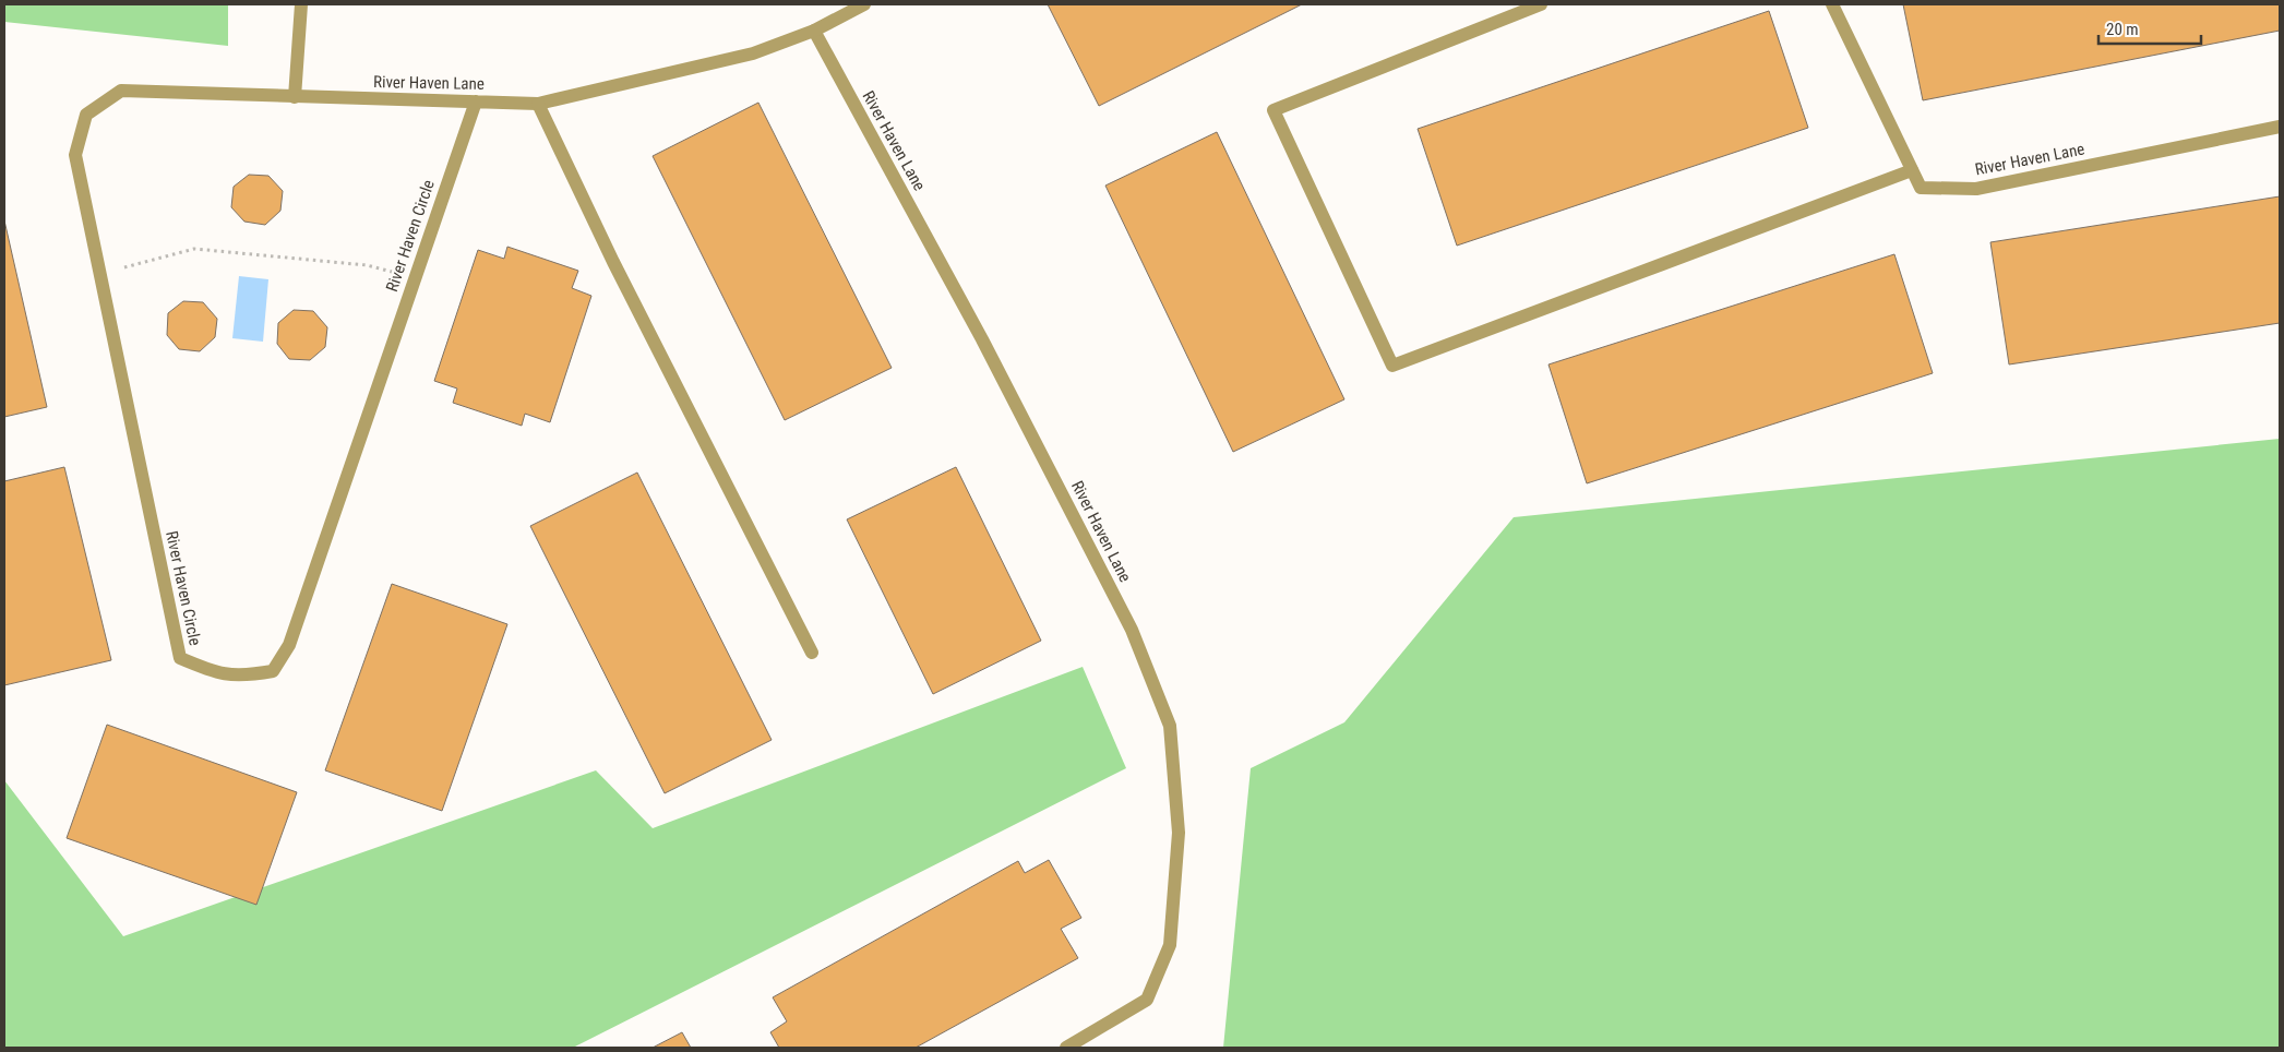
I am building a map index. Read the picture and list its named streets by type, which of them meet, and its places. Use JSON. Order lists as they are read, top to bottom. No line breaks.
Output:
{"streets":{"street":["River Haven Lane","River Haven Circle"]},"crossings":[["River Haven Lane","River Haven Circle"]],"scale_bar":"20 m"}
